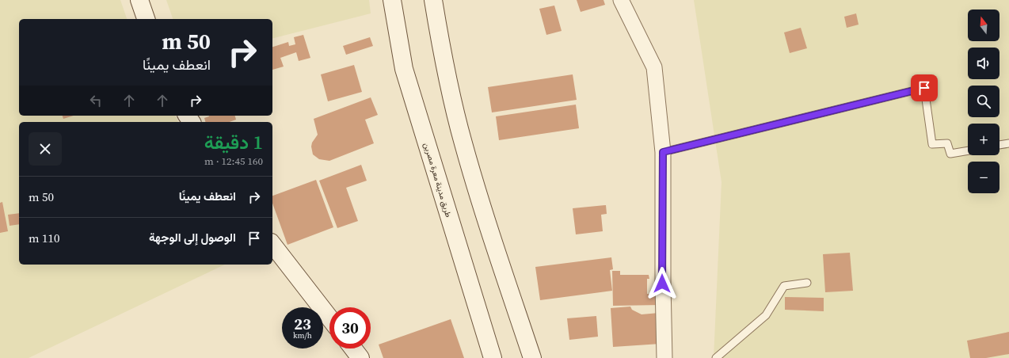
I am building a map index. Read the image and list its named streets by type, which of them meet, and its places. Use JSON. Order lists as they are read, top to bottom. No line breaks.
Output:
{"streets":{"main road":["طريق مدينة معرة مصرين"]},"north":"top","page":{"map_buttons":["+","−"],"turn":["50 m","انعطف يمينًا"],"heading":["1 دقيقة","160 m · 12:45"],"list":[{"name":"انعطف يمينًا","value":"50 m"},{"name":"الوصول إلى الوجهة","value":"110 m"}],"speed":"23 km/h","limit":"30"}}
